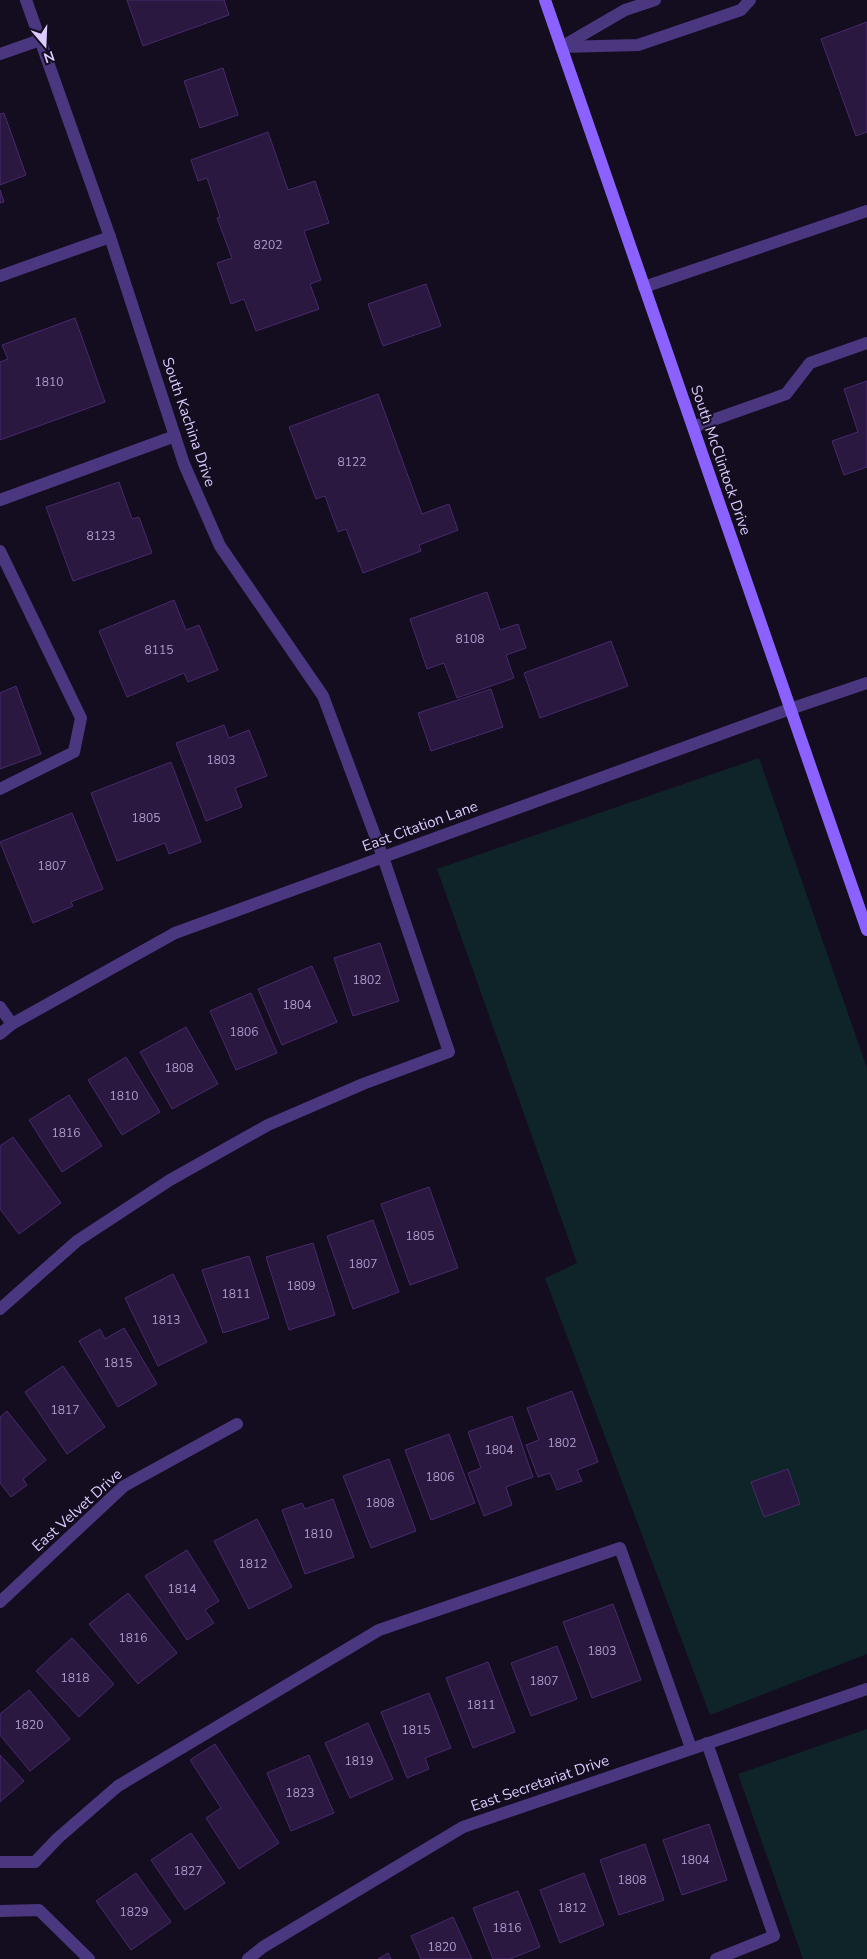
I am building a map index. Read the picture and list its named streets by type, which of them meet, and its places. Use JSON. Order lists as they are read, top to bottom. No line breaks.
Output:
{"streets":{"main road":["South McClintock Drive"],"street":["South Kachina Drive","East Citation Lane","East Velvet Drive","East Secretariat Drive"]},"crossings":[["South Kachina Drive","East Citation Lane"],["South McClintock Drive","East Citation Lane"]],"house_numbers":["8202","1810","8122","8123","8108","8115","1803","1805","1807","1802","1804","1806","1808","1810","1816","1805","1807","1809","1811","1813","1815","1817","1802","1804","1806","1808","1810","1812","1814","1816","1803","1818","1807","1811","1820","1815","1819","1823","1804","1827","1808","1812","1829","1816","1820"],"north":"bottom"}
